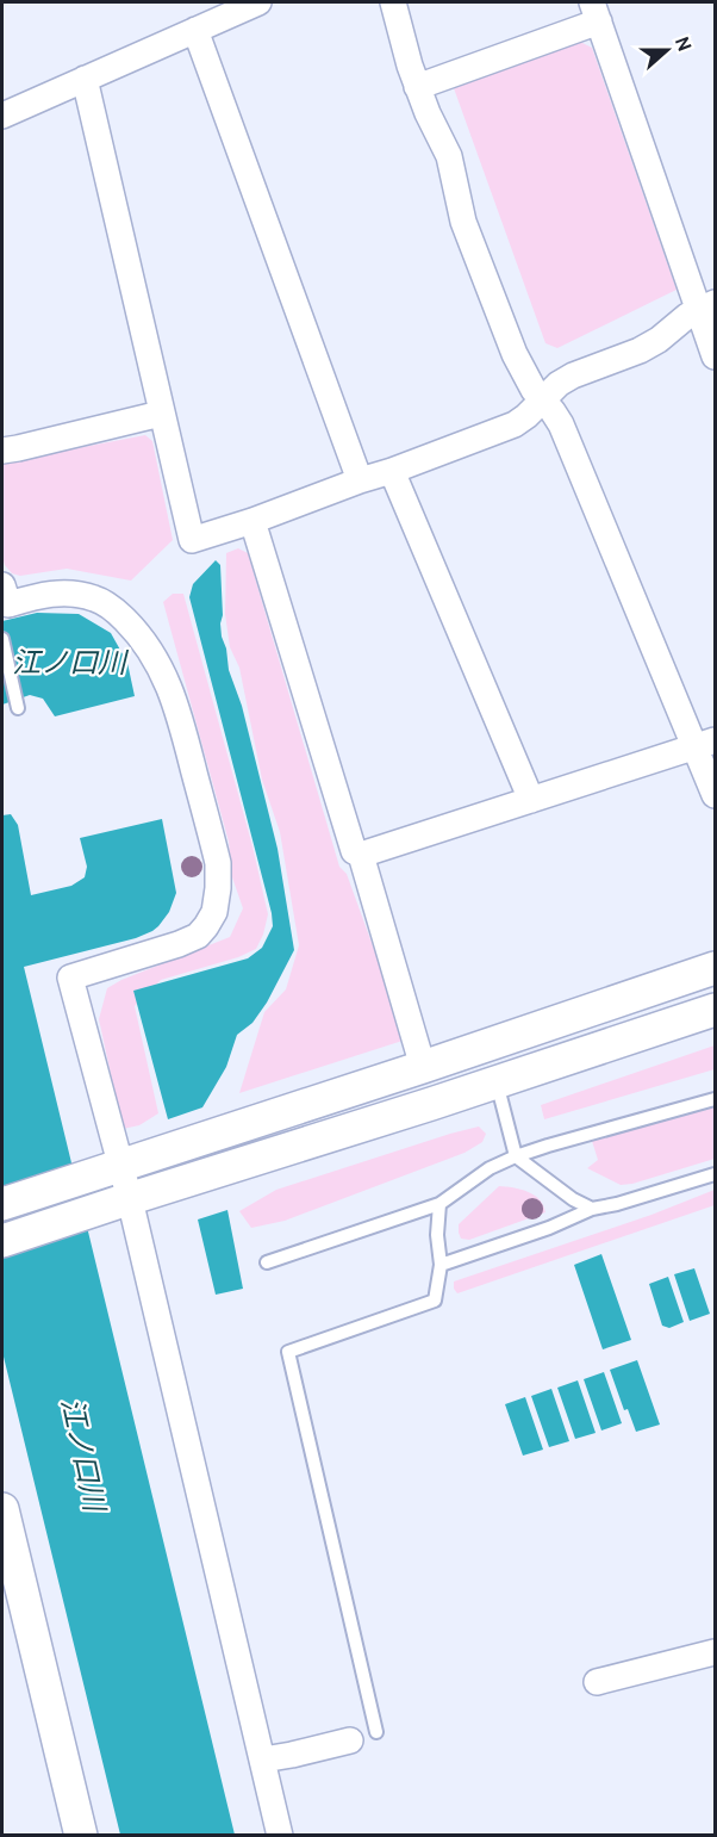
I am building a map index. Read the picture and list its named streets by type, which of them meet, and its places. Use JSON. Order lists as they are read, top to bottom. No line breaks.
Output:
{"water":["江ノ口川"],"north":"right"}
